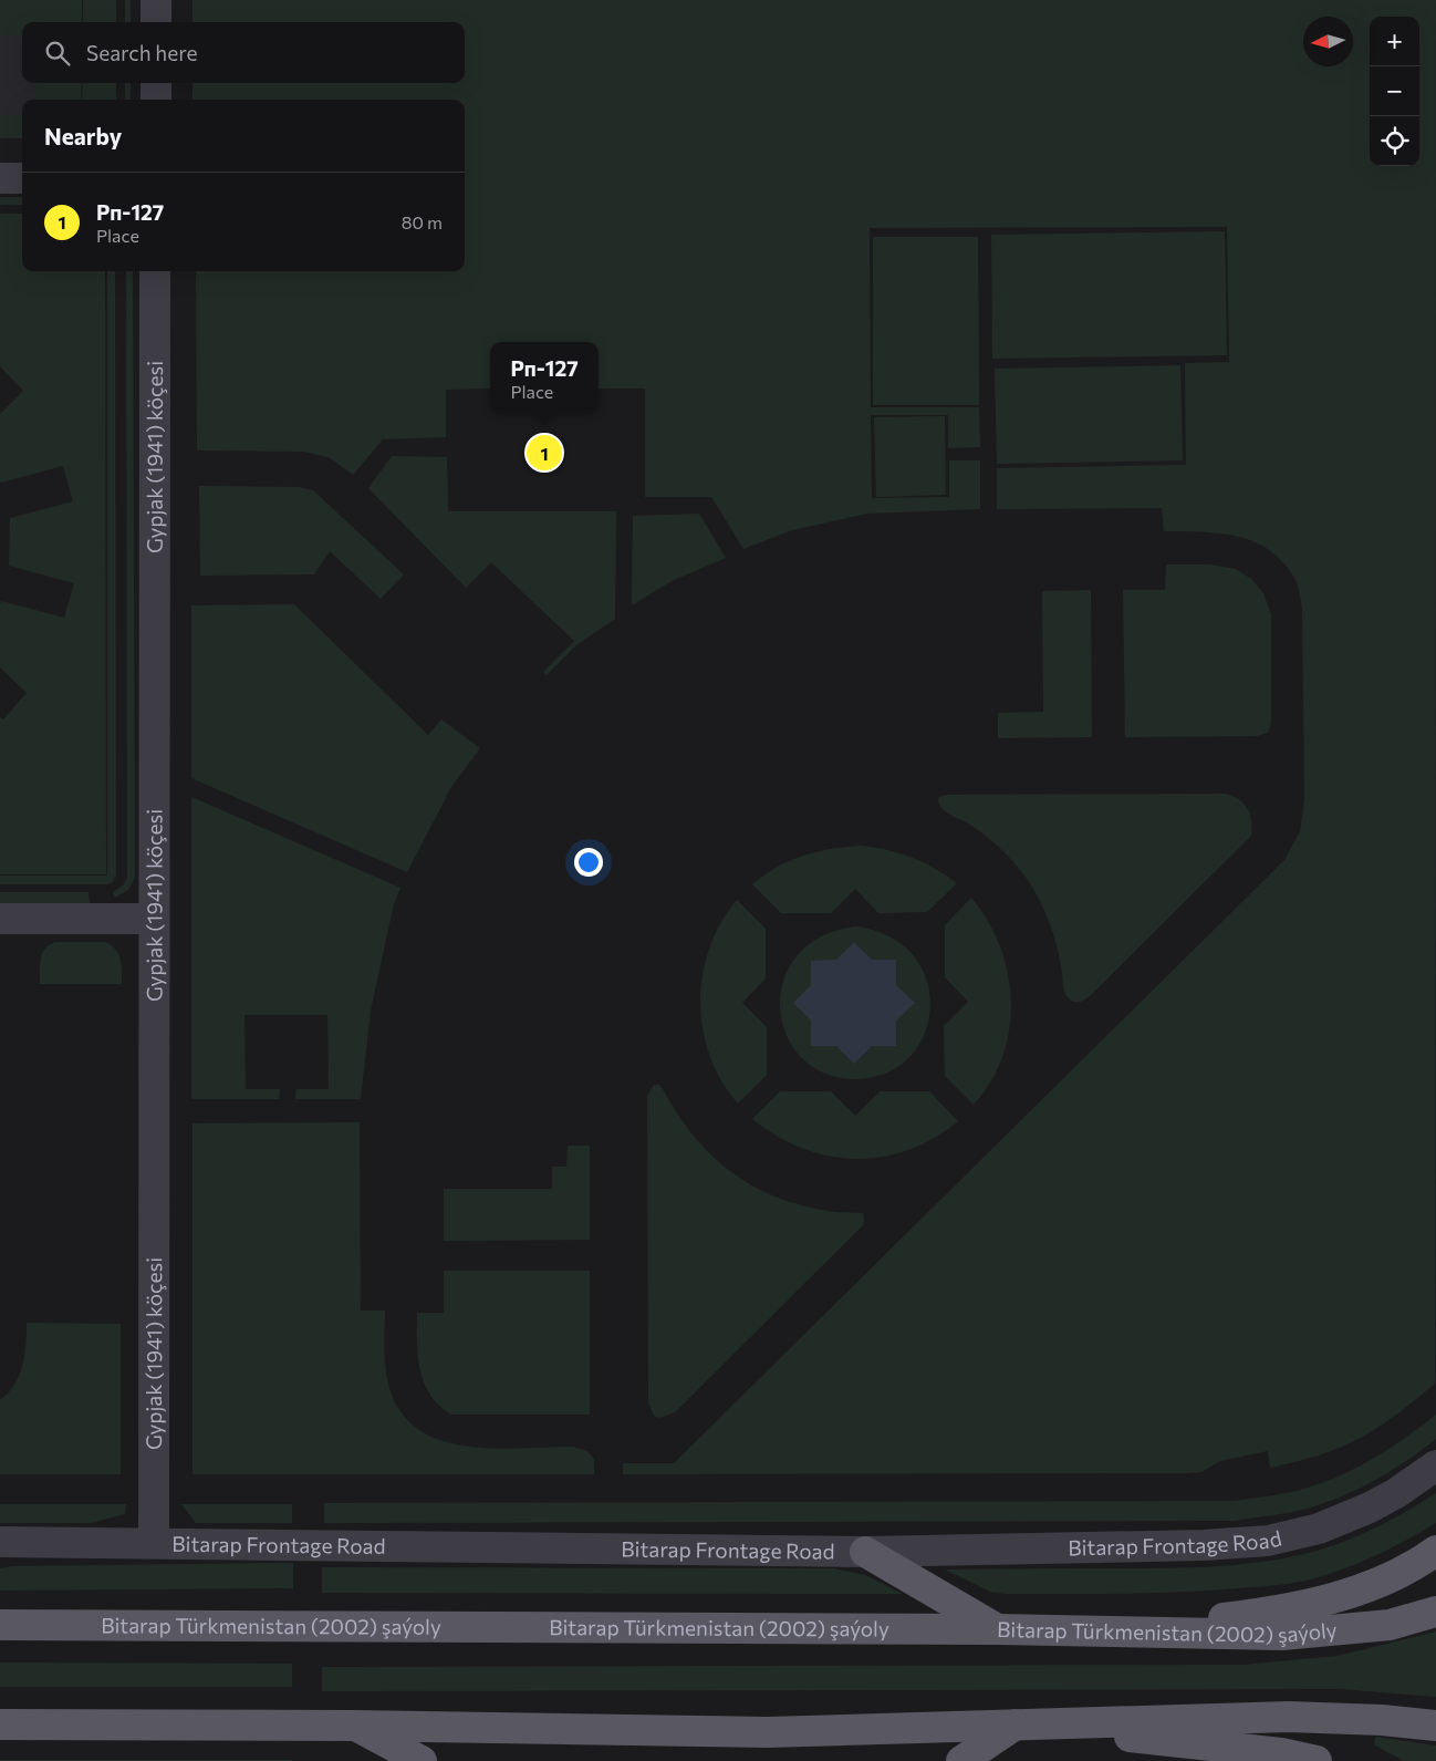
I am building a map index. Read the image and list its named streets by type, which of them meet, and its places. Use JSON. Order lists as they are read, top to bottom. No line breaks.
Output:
{"streets":{"main road":["Bitarap Türkmenistan (2002) şaýoly"],"street":["Gypjak (1941) köçesi","Bitarap Frontage Road"]},"crossings":[["Gypjak (1941) köçesi","Bitarap Frontage Road"]],"north":"left","page":{"map_buttons":["+","−"],"search":"Search here","heading":"Nearby","list":[{"mark":"1","name":"Рп-127","note":"Place","value":"80 m"}],"popup":["Рп-127","Place"],"pins":"1"}}
